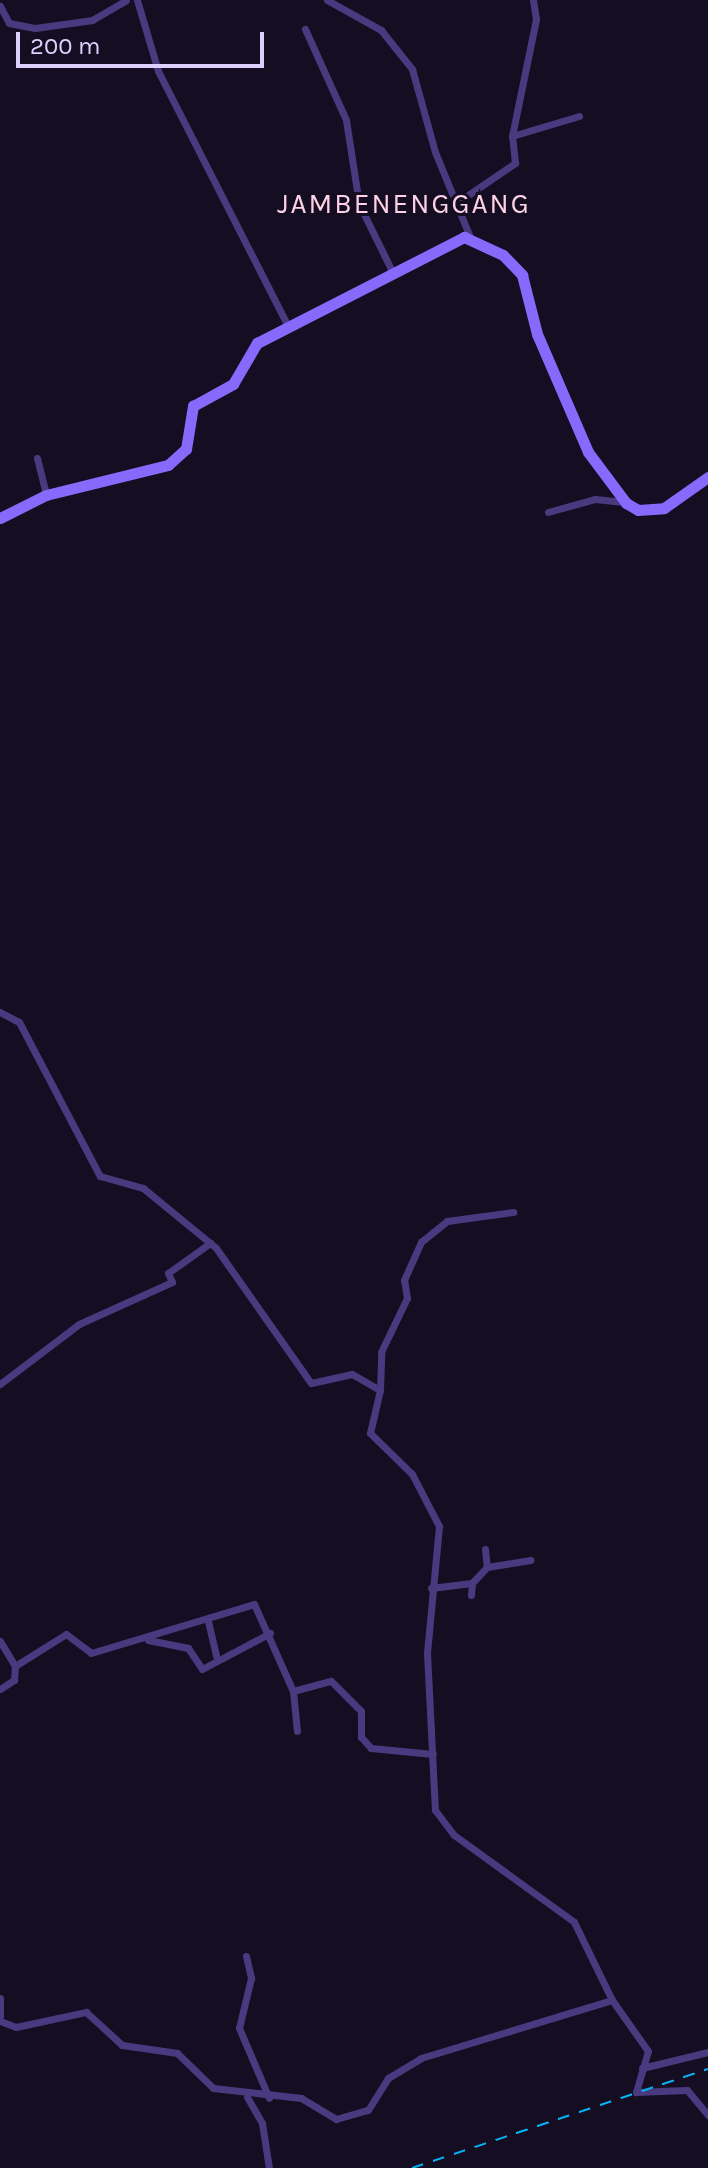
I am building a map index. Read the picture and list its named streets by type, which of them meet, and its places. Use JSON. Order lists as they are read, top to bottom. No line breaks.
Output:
{"districts":["JAMBENENGGANG"],"scale_bar":"200 m"}
